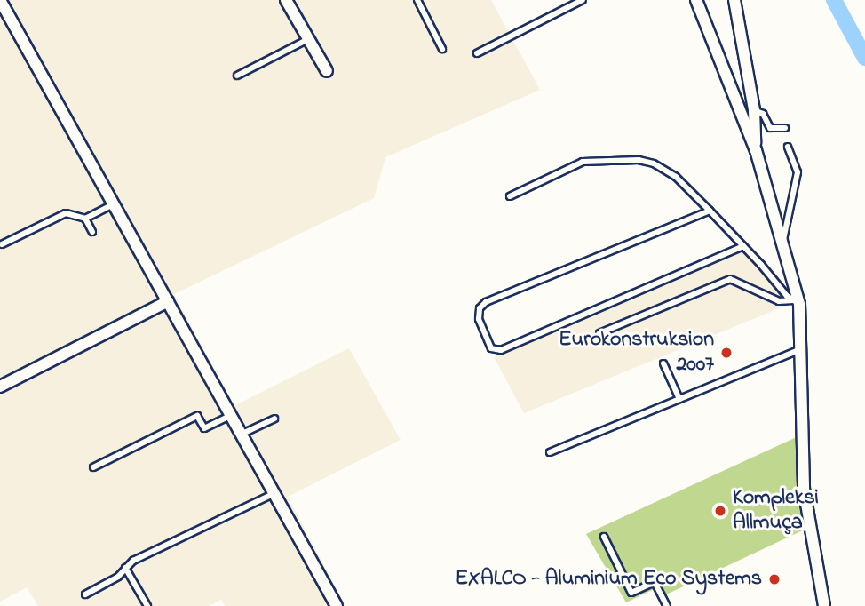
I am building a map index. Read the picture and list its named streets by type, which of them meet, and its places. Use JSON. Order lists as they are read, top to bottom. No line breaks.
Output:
{"places":["Eurokonstruksion 2007","Kompleksi Allmuça","EXALCO - Aluminium Eco Systems"]}
